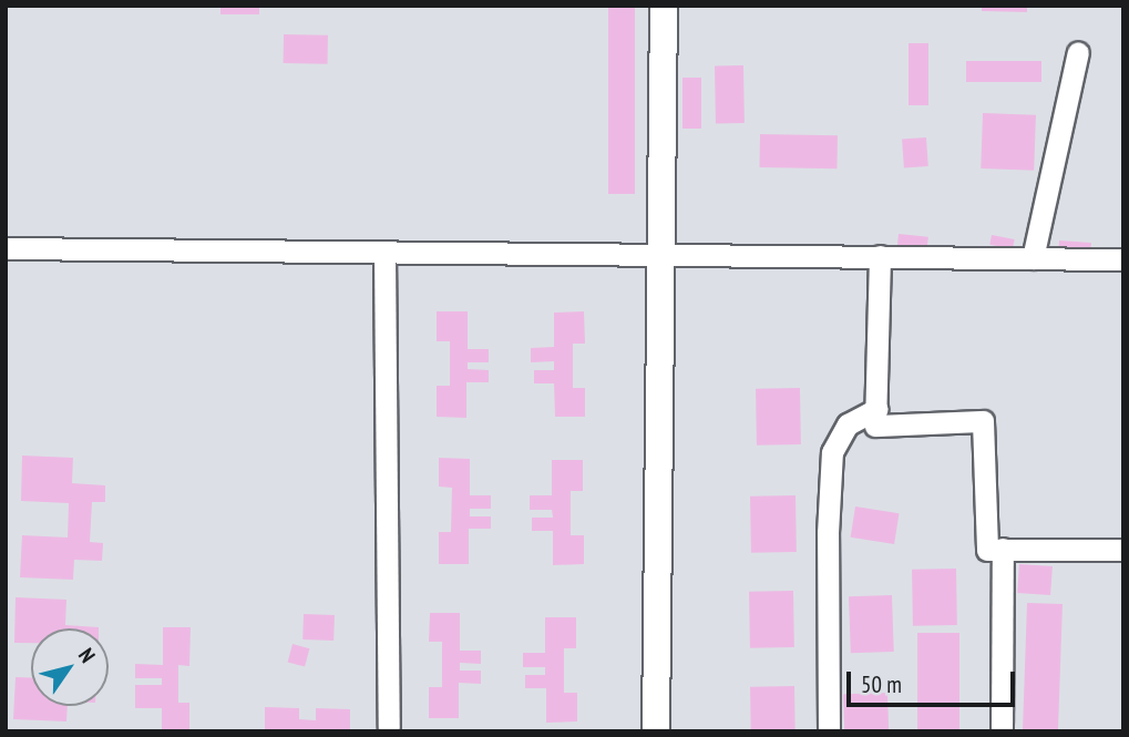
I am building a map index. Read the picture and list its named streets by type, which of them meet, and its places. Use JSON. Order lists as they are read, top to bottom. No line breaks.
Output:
{"scale_bar":"50 m","north":"top right"}
